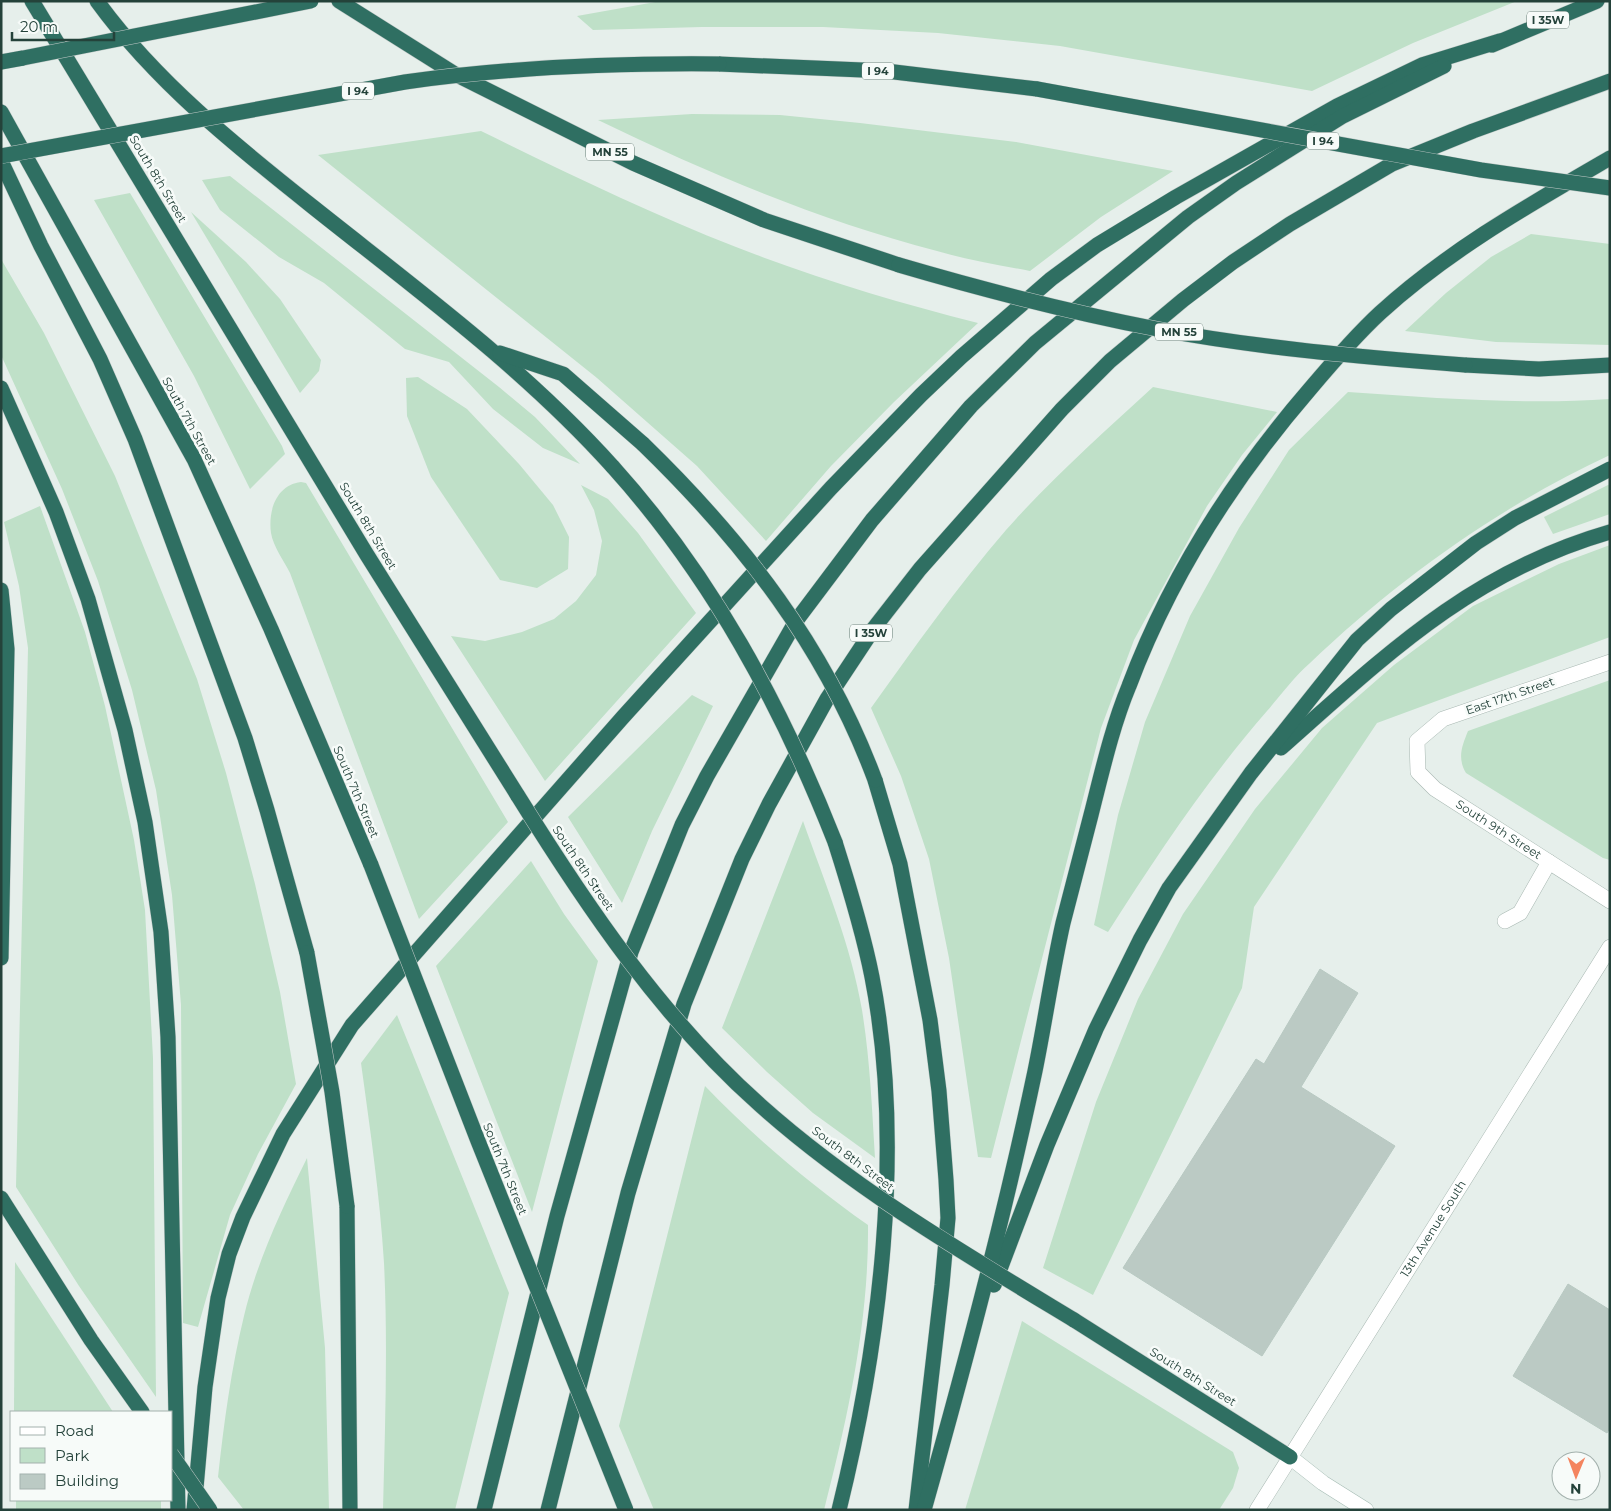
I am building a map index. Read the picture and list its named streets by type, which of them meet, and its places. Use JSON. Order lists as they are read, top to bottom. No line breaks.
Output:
{"streets":{"highway":["I 35W","I 94","MN 55","South 8th Street","South 7th Street"],"street":["East 17th Street","South 9th Street","13th Avenue South"]},"crossings":[["South 8th Street","13th Avenue South"],["East 17th Street","South 9th Street"]],"legend":["Road","Park","Building"],"scale_bar":"20 m","north":"bottom"}
